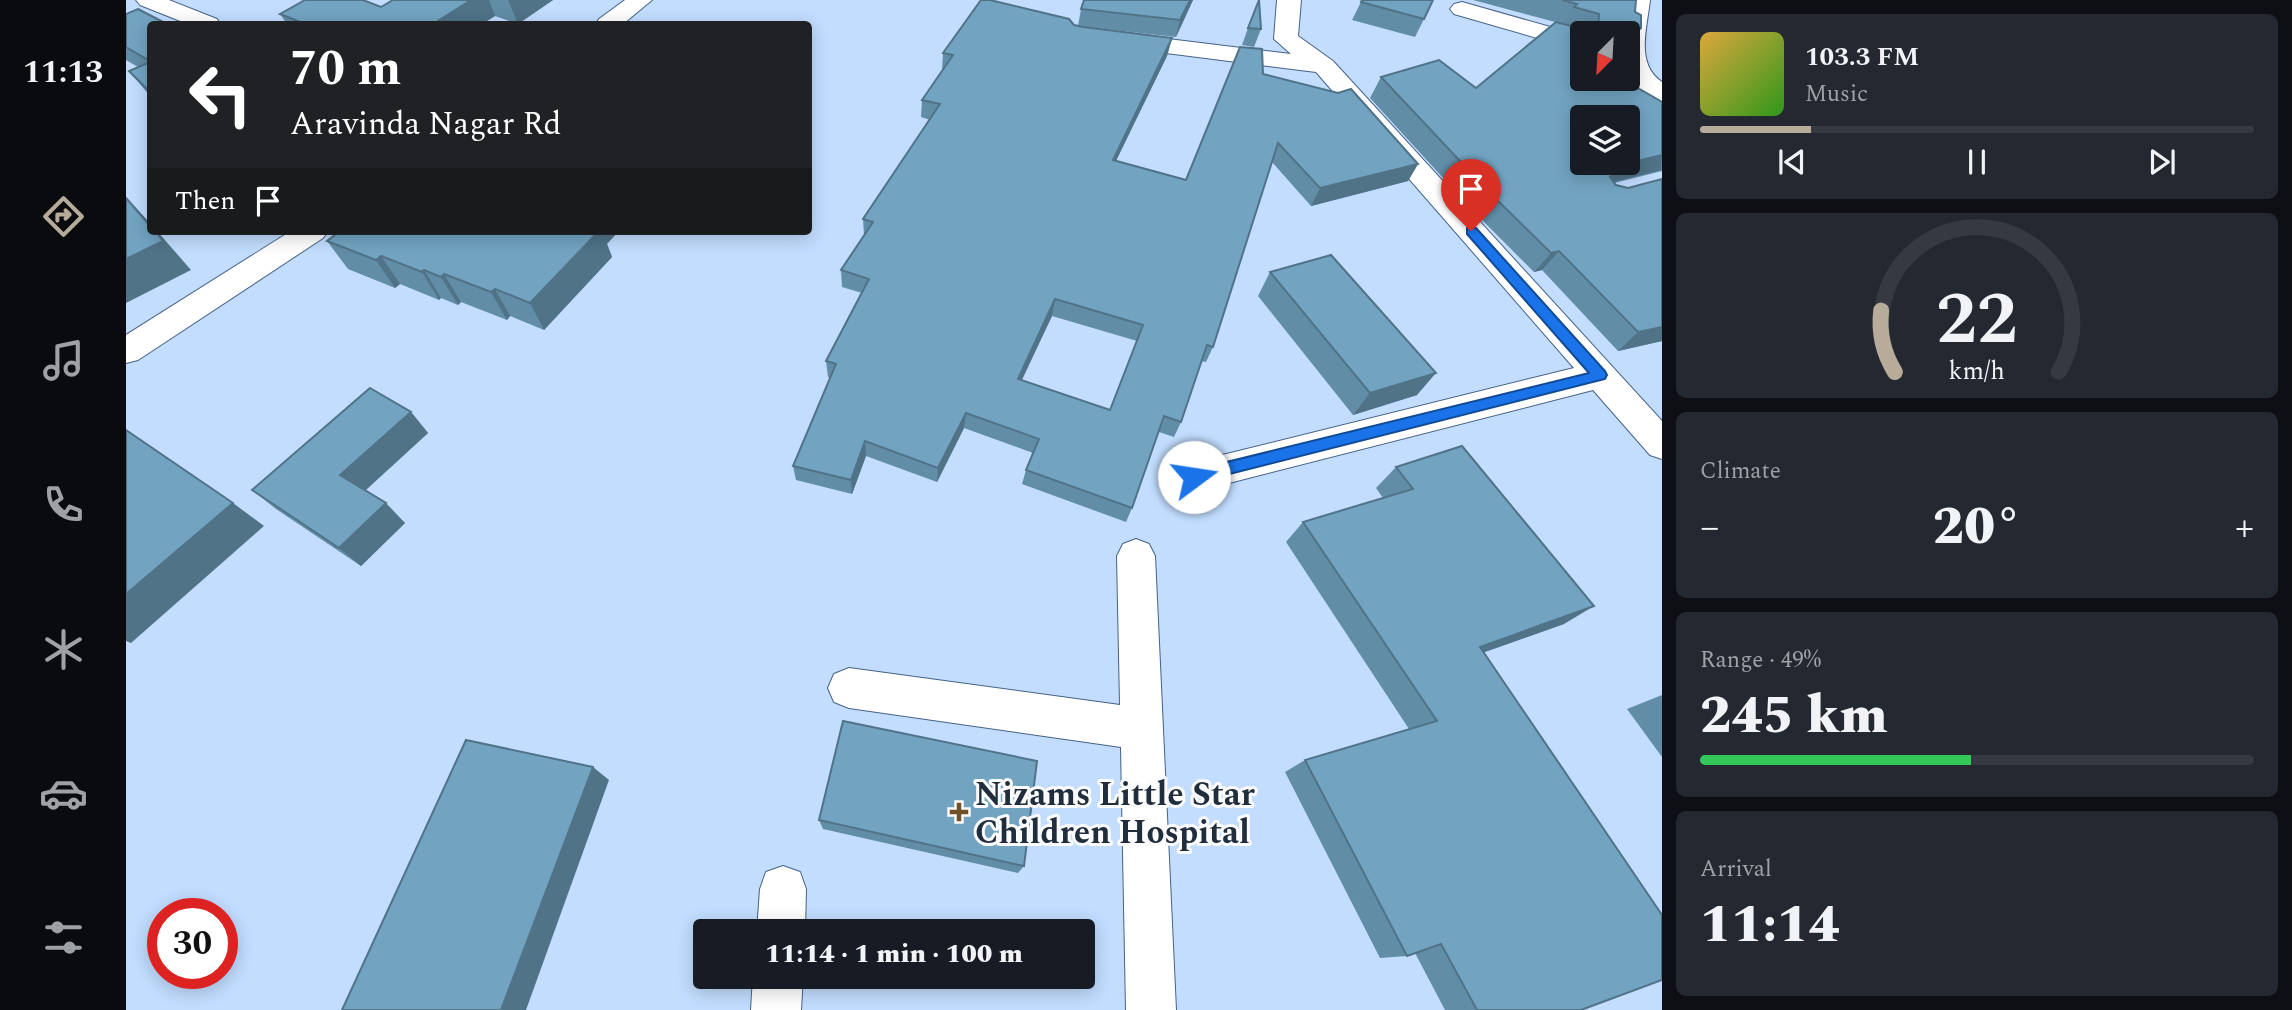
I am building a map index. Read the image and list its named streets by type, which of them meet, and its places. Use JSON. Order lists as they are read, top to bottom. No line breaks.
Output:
{"places":{"health":["Nizams Little Star Children Hospital"]},"north":"bottom left","page":{"tabs":"11:13","turn":["70 m","Aravinda Nagar Rd"],"song":["103.3 FM","Music"],"then":"Then","tile":["Climate",["Range · 49%","245 km"],["Arrival","11:14"]],"heat":["−","20°","+"],"limit":"30","trip":"11:14 · 1 min · 100 m","gauge":["22","km/h"]}}
